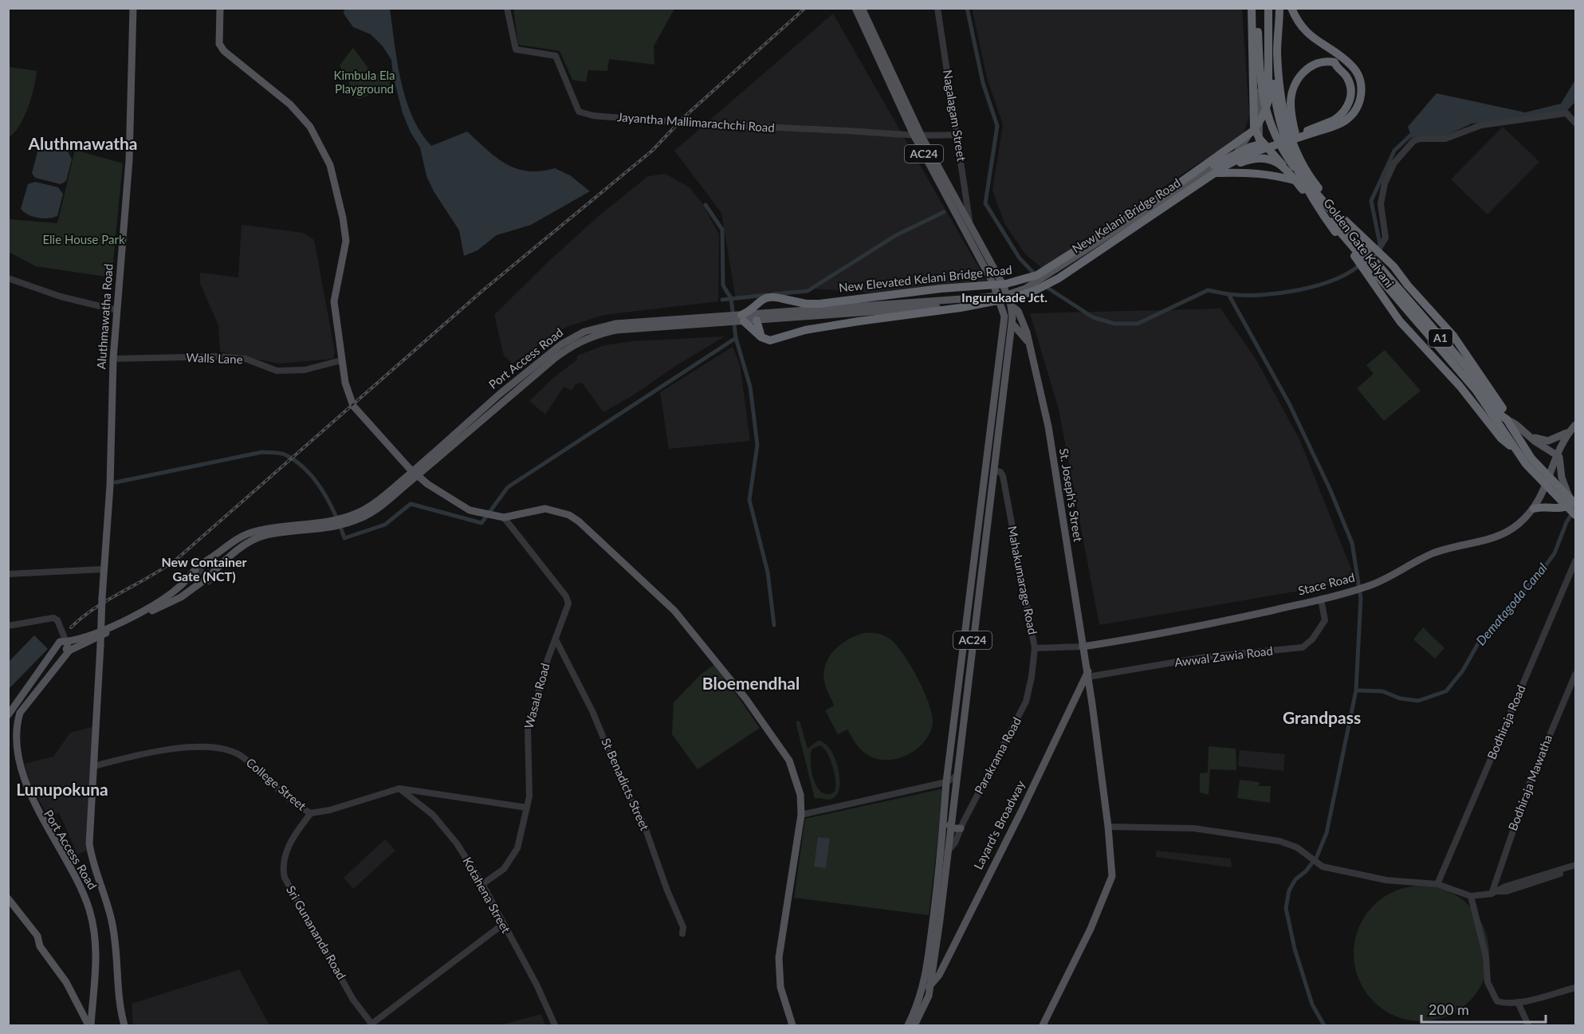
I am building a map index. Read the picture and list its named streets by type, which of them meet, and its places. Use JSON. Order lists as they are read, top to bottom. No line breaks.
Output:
{"streets":{"highway":["New Kelani Bridge Road","Golden Gate Kalyani","New Elevated Kelani Bridge Road","A1"],"main road":["AC24","Aluthmawatha Road","Port Access Road","St. Joseph's Street","Stace Road","Layard's Broadway"],"street":["Nagalagam Street","Jayantha Mallimarachchi Road","Walls Lane","Mahakumarage Road","Awwal Zawia Road","Wasala Road","Bodhiraja Road","Parakrama Road","Bodhiraja Mawatha","College Street","St Benadicts Street","Kotahena Street","Sri Gunananda Road"]},"crossings":[["Nagalagam Street","Jayantha Mallimarachchi Road"],["Nagalagam Street","AC24"],["Jayantha Mallimarachchi Road","AC24"],["AC24","New Kelani Bridge Road"],["AC24","Port Access Road"],["AC24","St. Joseph's Street"],["AC24","Mahakumarage Road"],["AC24","Parakrama Road"],["AC24","Layard's Broadway"],["New Kelani Bridge Road","A1"],["New Kelani Bridge Road","Port Access Road"],["New Kelani Bridge Road","St. Joseph's Street"],["Golden Gate Kalyani","A1"],["New Elevated Kelani Bridge Road","Port Access Road"],["Aluthmawatha Road","Walls Lane"],["Aluthmawatha Road","College Street"],["A1","Stace Road"],["St. Joseph's Street","Mahakumarage Road"],["St. Joseph's Street","Stace Road"],["St. Joseph's Street","Awwal Zawia Road"],["St. Joseph's Street","Layard's Broadway"],["Mahakumarage Road","Stace Road"],["Mahakumarage Road","Parakrama Road"],["Stace Road","Awwal Zawia Road"],["Awwal Zawia Road","Layard's Broadway"],["Wasala Road","St Benadicts Street"],["Wasala Road","Kotahena Street"],["College Street","Kotahena Street"],["College Street","Sri Gunananda Road"]],"districts":["Aluthmawatha","Ingurukade Jct.","New Container Gate (NCT)","Bloemendhal","Grandpass","Lunupokuna"],"water":["Dematagoda Canal"],"parks":["Kimbula Ela Playground","Elie House Park"],"scale_bar":"200 m"}
